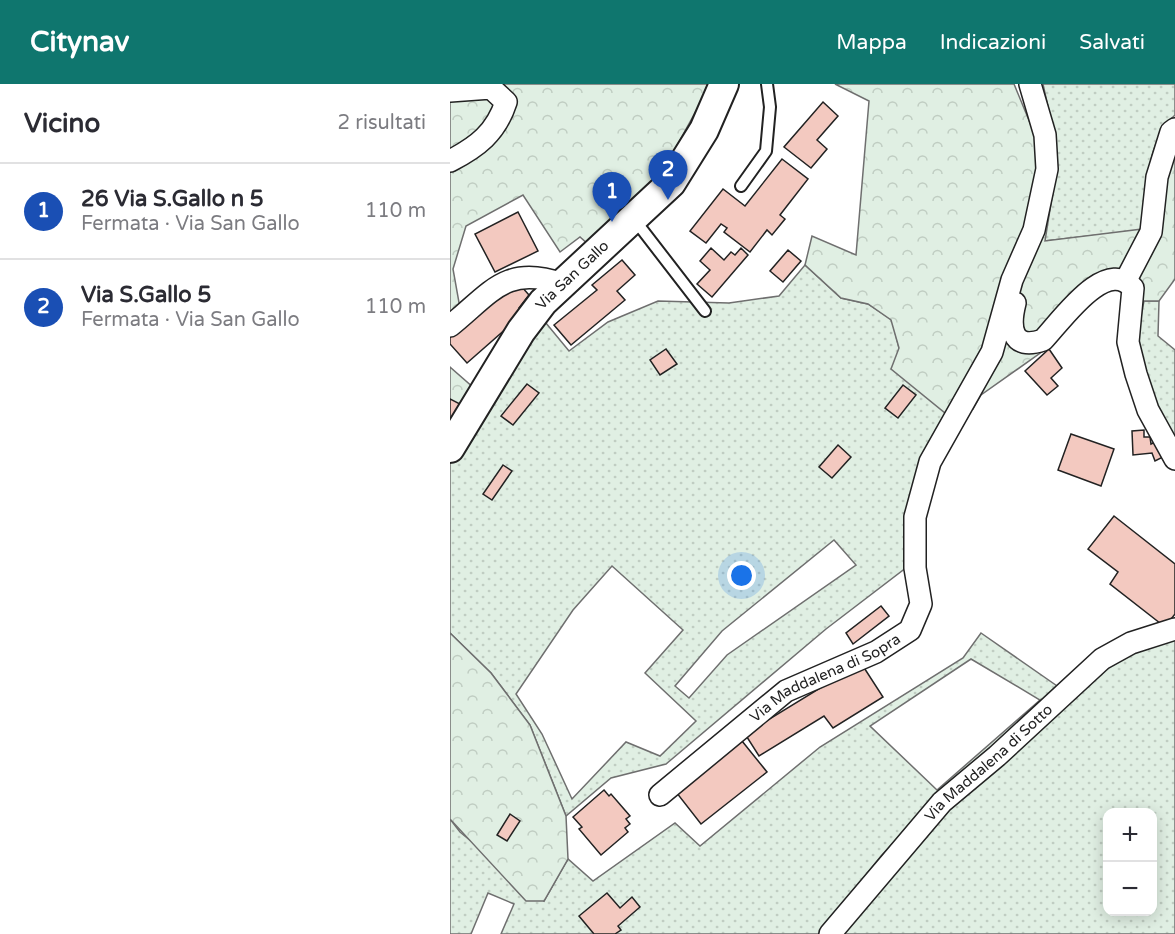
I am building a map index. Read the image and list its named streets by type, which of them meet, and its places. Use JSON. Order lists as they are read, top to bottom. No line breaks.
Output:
{"streets":{"street":["Via San Gallo","Via Maddalena di Sopra","Via Maddalena di Sotto"]},"page":{"header":"Citynav","nav":["Mappa","Indicazioni","Salvati"],"heading":["Vicino","2 risultati"],"pins":["2","1"],"list":[{"mark":"1","name":"26 Via S.Gallo n 5","note":"Fermata · Via San Gallo","value":"110 m"},{"mark":"2","name":"Via S.Gallo 5","note":"Fermata · Via San Gallo","value":"110 m"}],"map_buttons":["+","−"]}}
